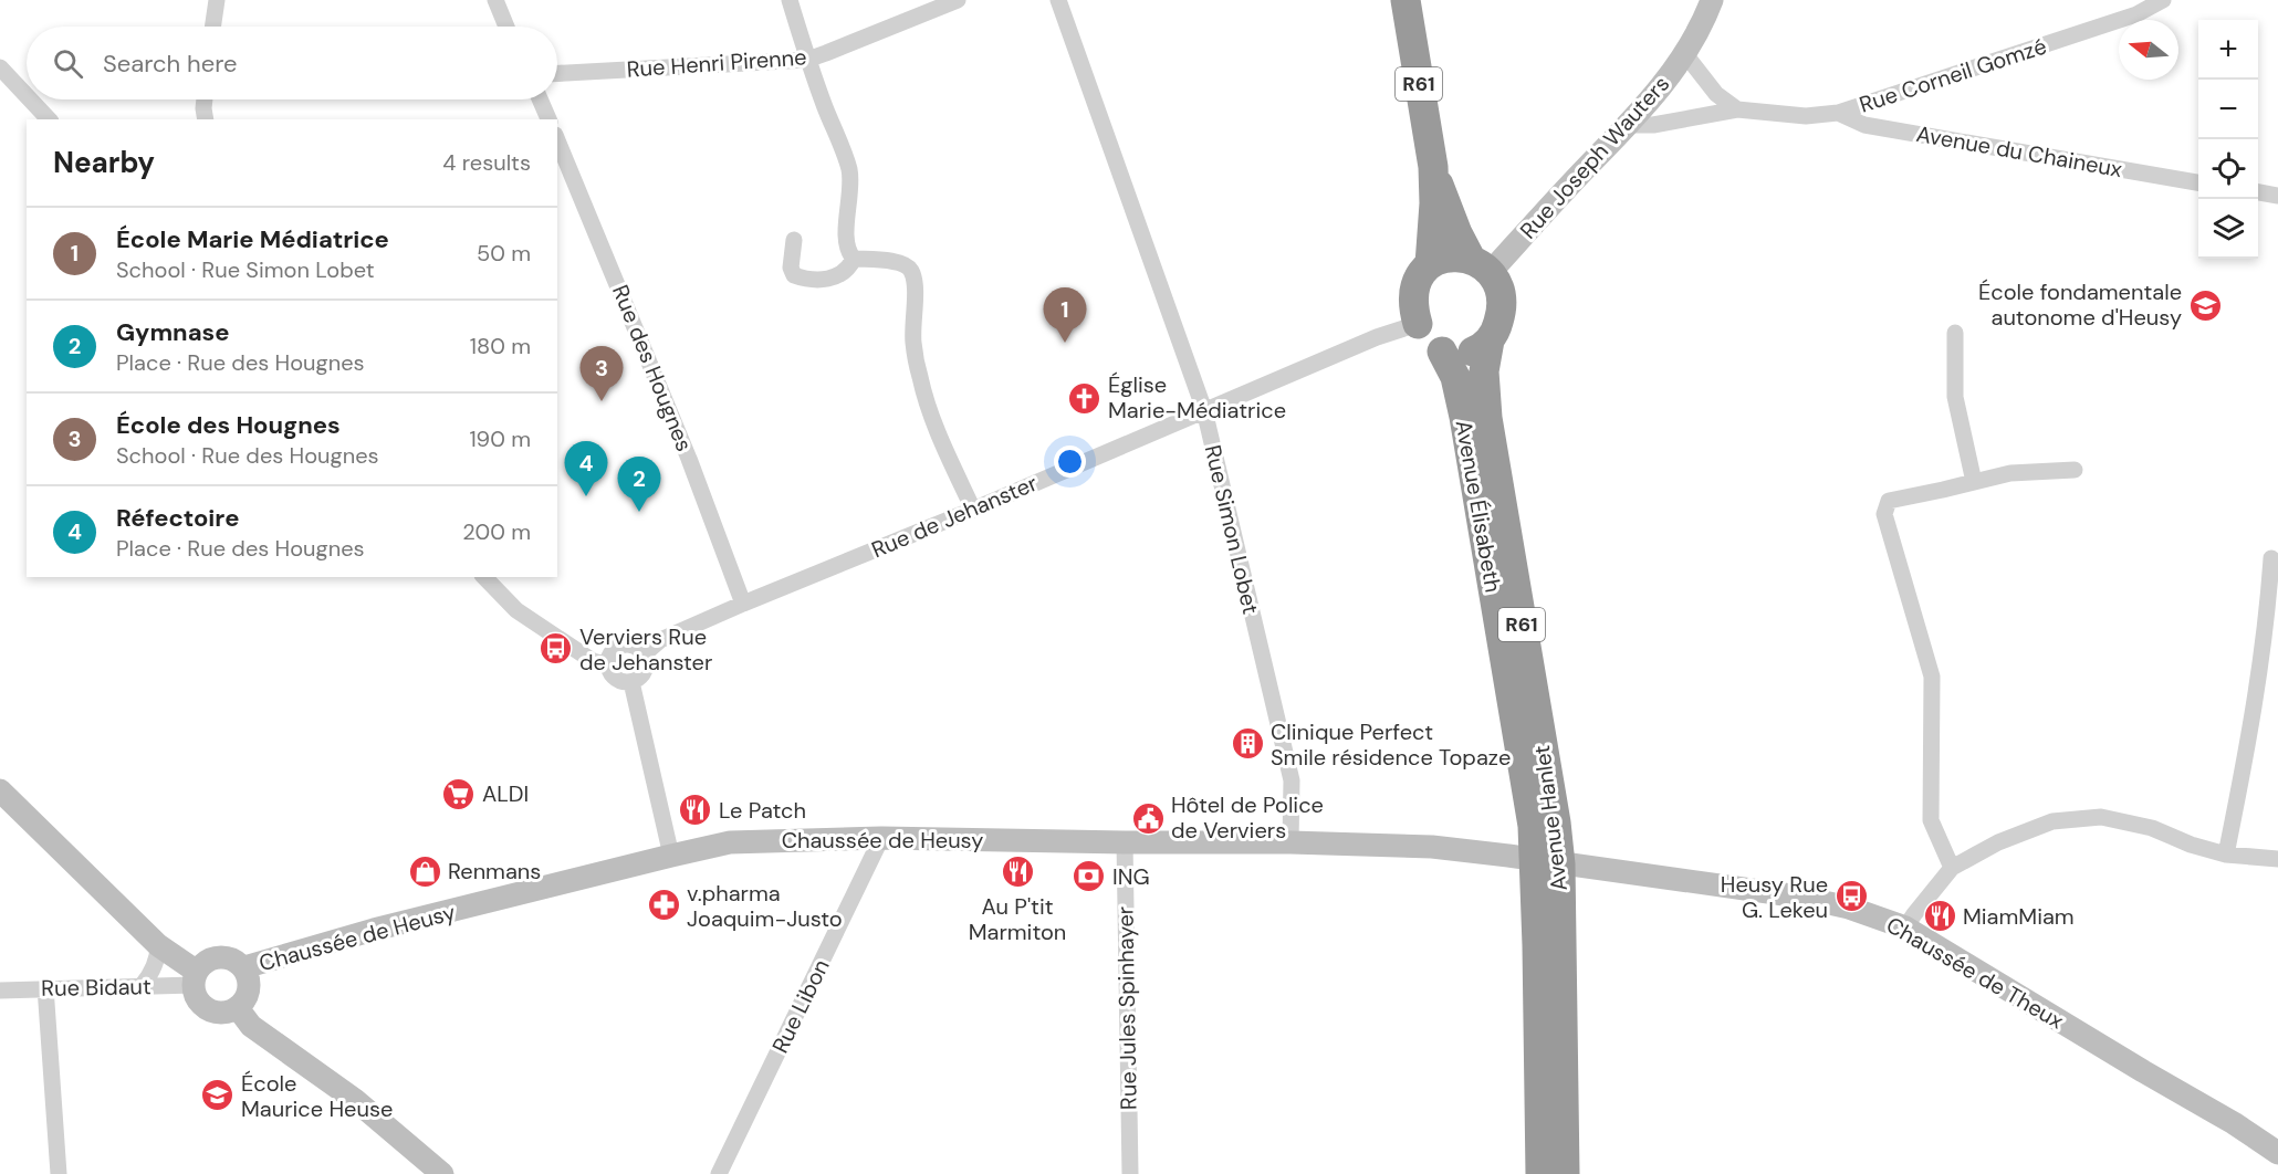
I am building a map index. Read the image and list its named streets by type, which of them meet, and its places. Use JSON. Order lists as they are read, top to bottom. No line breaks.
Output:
{"streets":{"highway":["R61","Avenue Élisabeth","Avenue Hanlet"],"main road":["Rue Joseph Wauters","Chaussée de Heusy","Chaussée de Theux"],"street":["Rue Henri Pirenne","Rue Corneil Gomzé","Avenue du Chaineux","Rue des Hougnes","Rue de Jehanster","Rue Simon Lobet","Rue Bidaut","Rue Libon","Rue Jules Spinhayer"]},"crossings":[["Rue Corneil Gomzé","Avenue du Chaineux"],["Rue Corneil Gomzé","Rue Joseph Wauters"],["R61","Rue Joseph Wauters"],["R61","Avenue Élisabeth"],["R61","Rue de Jehanster"],["Rue des Hougnes","Rue de Jehanster"],["Avenue Élisabeth","Avenue Hanlet"],["Avenue Élisabeth","Chaussée de Heusy"],["Avenue Élisabeth","Chaussée de Theux"],["Rue de Jehanster","Rue Simon Lobet"],["Rue Simon Lobet","Chaussée de Heusy"],["Avenue Hanlet","Chaussée de Heusy"],["Avenue Hanlet","Chaussée de Theux"],["Chaussée de Heusy","Chaussée de Theux"],["Chaussée de Heusy","Rue Bidaut"],["Chaussée de Heusy","Rue Libon"],["Chaussée de Heusy","Rue Jules Spinhayer"]],"places":{"school or university":["École fondamentale autonome d'Heusy","École Maurice Heuse"],"church":["Église Marie-Médiatrice"],"bus stop":["Verviers Rue de Jehanster","Heusy Rue G. Lekeu"],"building":["Clinique Perfect Smile résidence Topaze"],"supermarket":["ALDI"],"restaurant":["Le Patch","Au P'tit Marmiton","MiamMiam"],"public building":["Hôtel de Police de Verviers"],"shop":["Renmans"],"bank":["ING"],"pharmacy":["v.pharma Joaquim-Justo"]},"north":"left","page":{"map_buttons":["+","−"],"search":"Search here","heading":["Nearby","4 results"],"list":[{"mark":"1","name":"École Marie Médiatrice","note":"School · Rue Simon Lobet","value":"50 m"},{"mark":"2","name":"Gymnase","note":"Place · Rue des Hougnes","value":"180 m"},{"mark":"3","name":"École des Hougnes","note":"School · Rue des Hougnes","value":"190 m"},{"mark":"4","name":"Réfectoire","note":"Place · Rue des Hougnes","value":"200 m"}],"pins":["1","3","4","2"]}}
